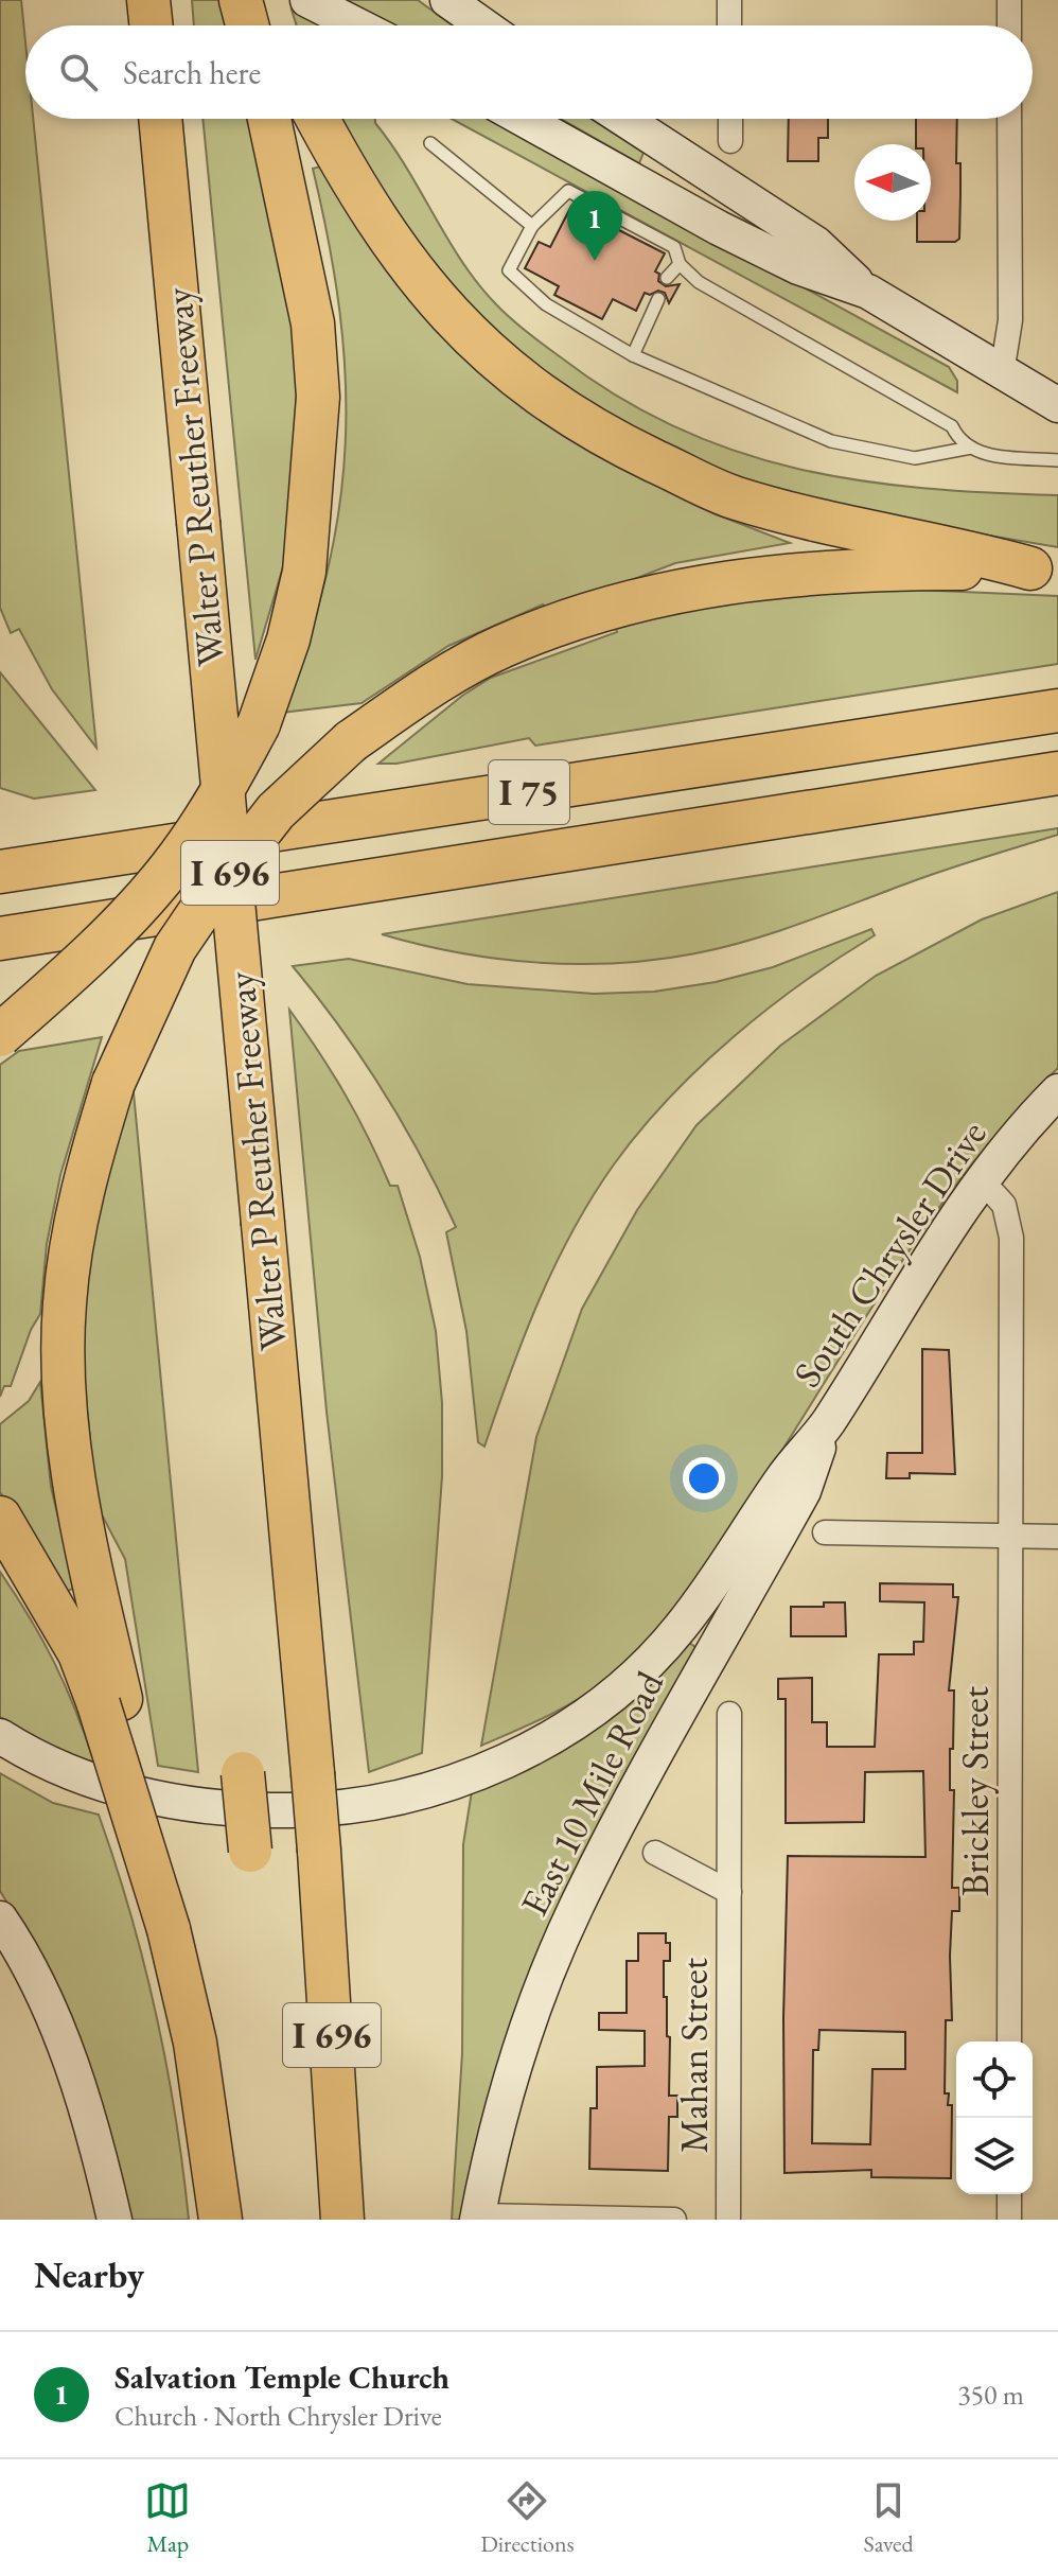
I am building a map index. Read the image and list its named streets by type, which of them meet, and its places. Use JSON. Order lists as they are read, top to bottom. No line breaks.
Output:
{"streets":{"highway":["Walter P Reuther Freeway","I 75","I 696"],"main road":["South Chrysler Drive","East 10 Mile Road"],"street":["Brickley Street","Mahan Street"]},"crossings":[["South Chrysler Drive","Brickley Street"],["South Chrysler Drive","East 10 Mile Road"]],"north":"left","page":{"search":"Search here","pins":"1","heading":"Nearby","list":[{"mark":"1","name":"Salvation Temple Church","note":"Church · North Chrysler Drive","value":"350 m"}],"nav":["Map","Directions","Saved"]}}
